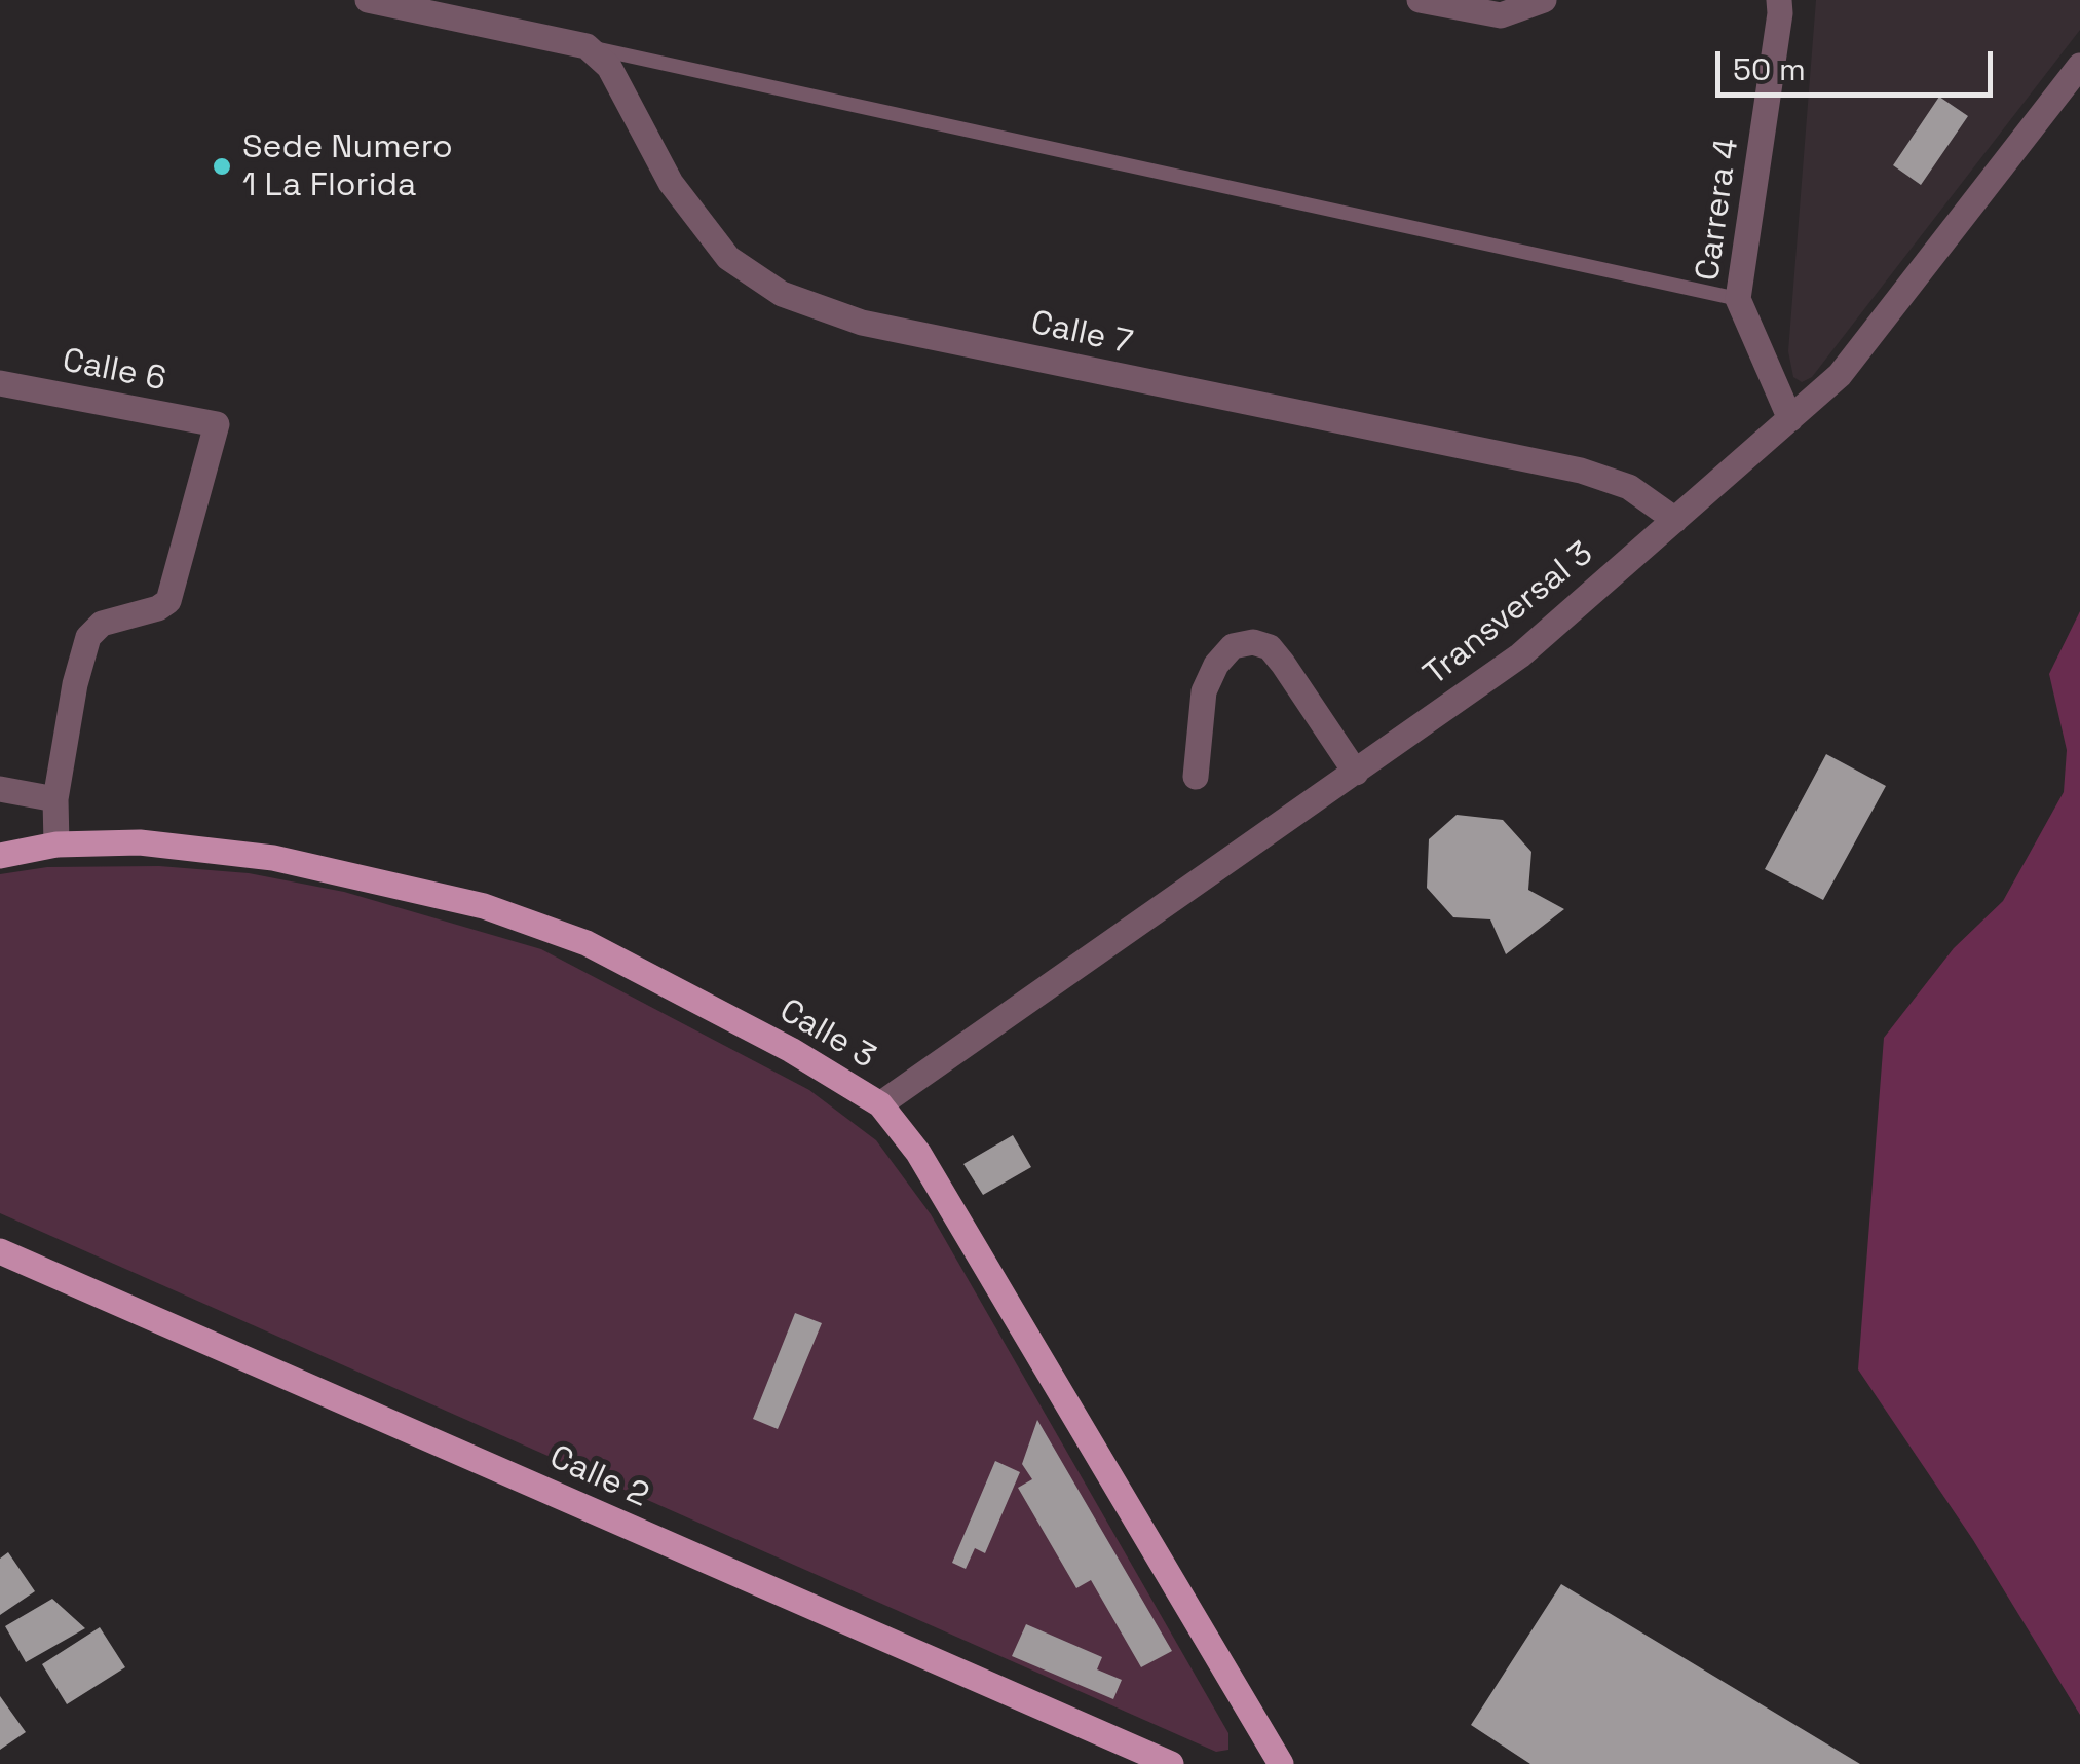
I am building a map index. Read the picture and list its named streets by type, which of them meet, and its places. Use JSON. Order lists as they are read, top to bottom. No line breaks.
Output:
{"streets":{"main road":["Calle 3","Calle 2"],"street":["Carrera 4","Calle 7","Calle 6","Transversal 3"]},"crossings":[["Carrera 4","Transversal 3"],["Calle 7","Transversal 3"],["Transversal 3","Calle 3"]],"places":["Sede Numero 1 La Florida"],"scale_bar":"50 m"}
